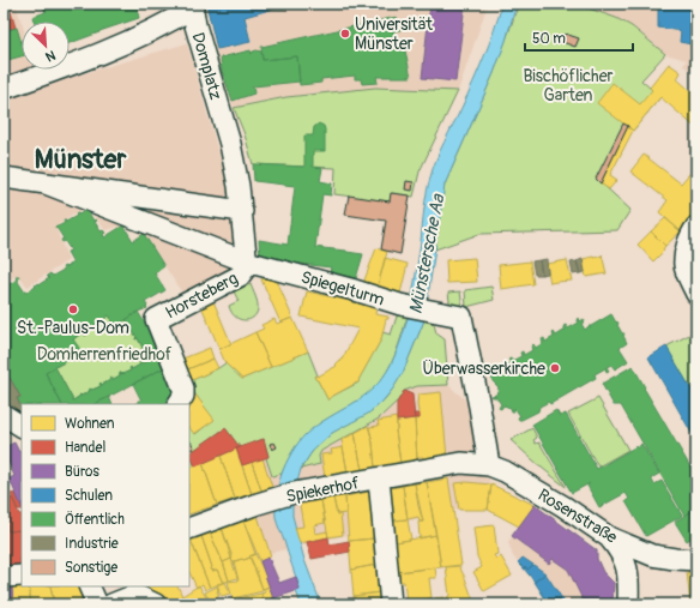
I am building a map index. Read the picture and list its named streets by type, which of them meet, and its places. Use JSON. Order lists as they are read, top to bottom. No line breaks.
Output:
{"streets":{"street":["Domplatz","Spiegelturm","Horsteberg","Spiekerhof","Rosenstraße"]},"crossings":[["Domplatz","Spiegelturm"],["Domplatz","Horsteberg"],["Spiegelturm","Horsteberg"],["Spiegelturm","Rosenstraße"],["Spiekerhof","Rosenstraße"]],"districts":["Münster"],"water":["Münstersche Aa"],"parks":["Bischöflicher Garten","Domherrenfriedhof"],"places":["Universität Münster","St.-Paulus-Dom","Überwasserkirche"],"legend":["Wohnen","Handel","Büros","Schulen","Öffentlich","Industrie","Sonstige"],"scale_bar":"50 m","north":"bottom right"}
